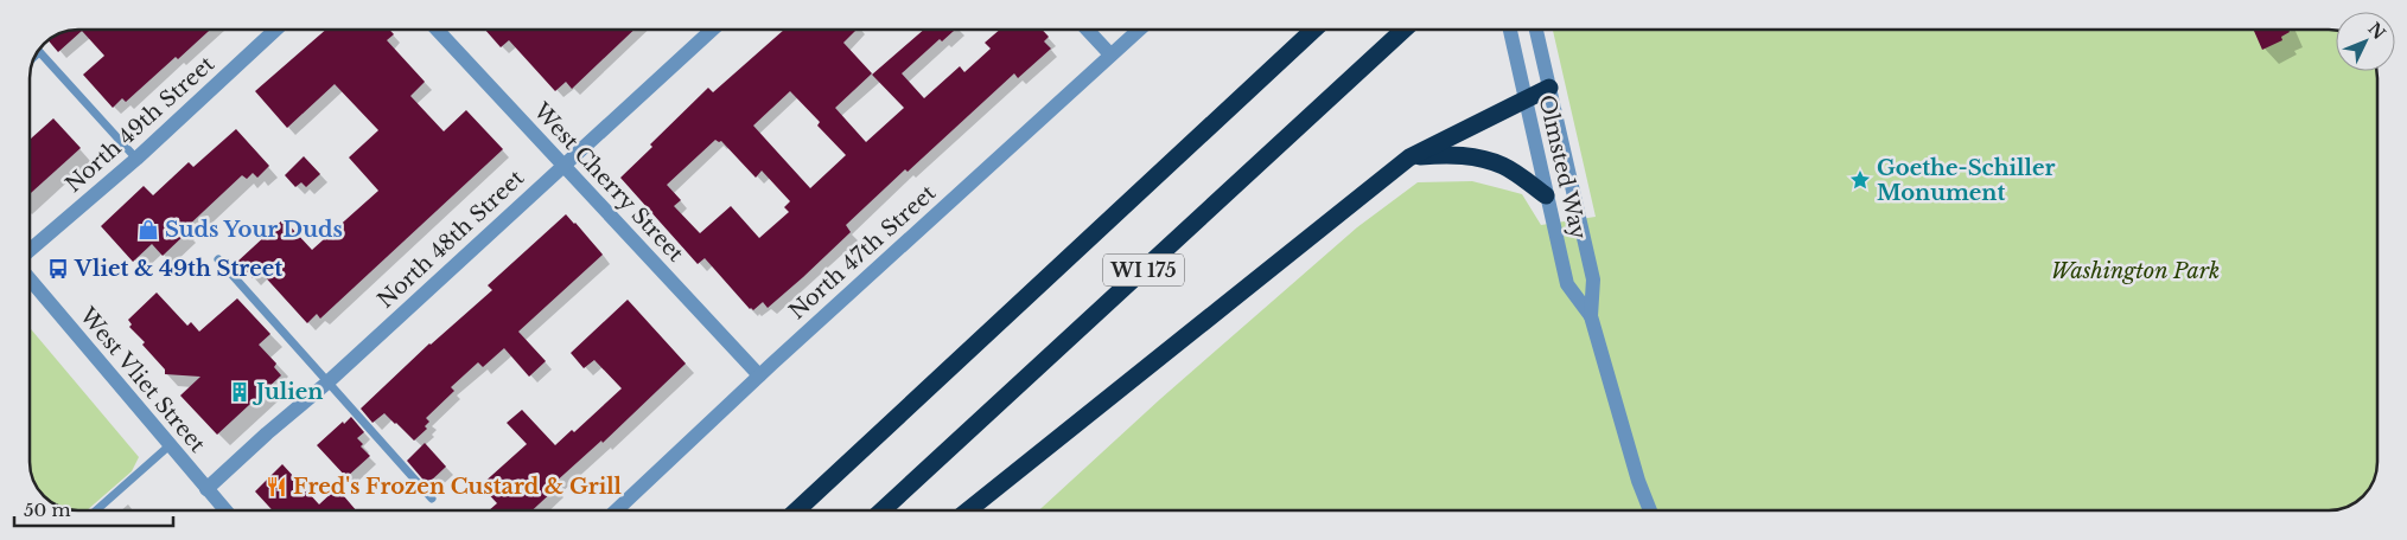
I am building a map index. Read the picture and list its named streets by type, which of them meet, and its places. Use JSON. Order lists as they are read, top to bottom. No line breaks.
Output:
{"streets":{"highway":["WI 175"],"street":["North 49th Street","Olmsted Way","West Cherry Street","North 48th Street","North 47th Street","West Vliet Street"]},"crossings":[["West Cherry Street","North 48th Street"],["West Cherry Street","North 47th Street"],["North 48th Street","West Vliet Street"]],"parks":["Washington Park"],"places":{"place":["Goethe-Schiller Monument"],"shop":["Suds Your Duds"],"bus stop":["Vliet & 49th Street"],"building":["Julien"],"restaurant":["Fred's Frozen Custard & Grill"]},"scale_bar":"50 m","north":"top right"}
